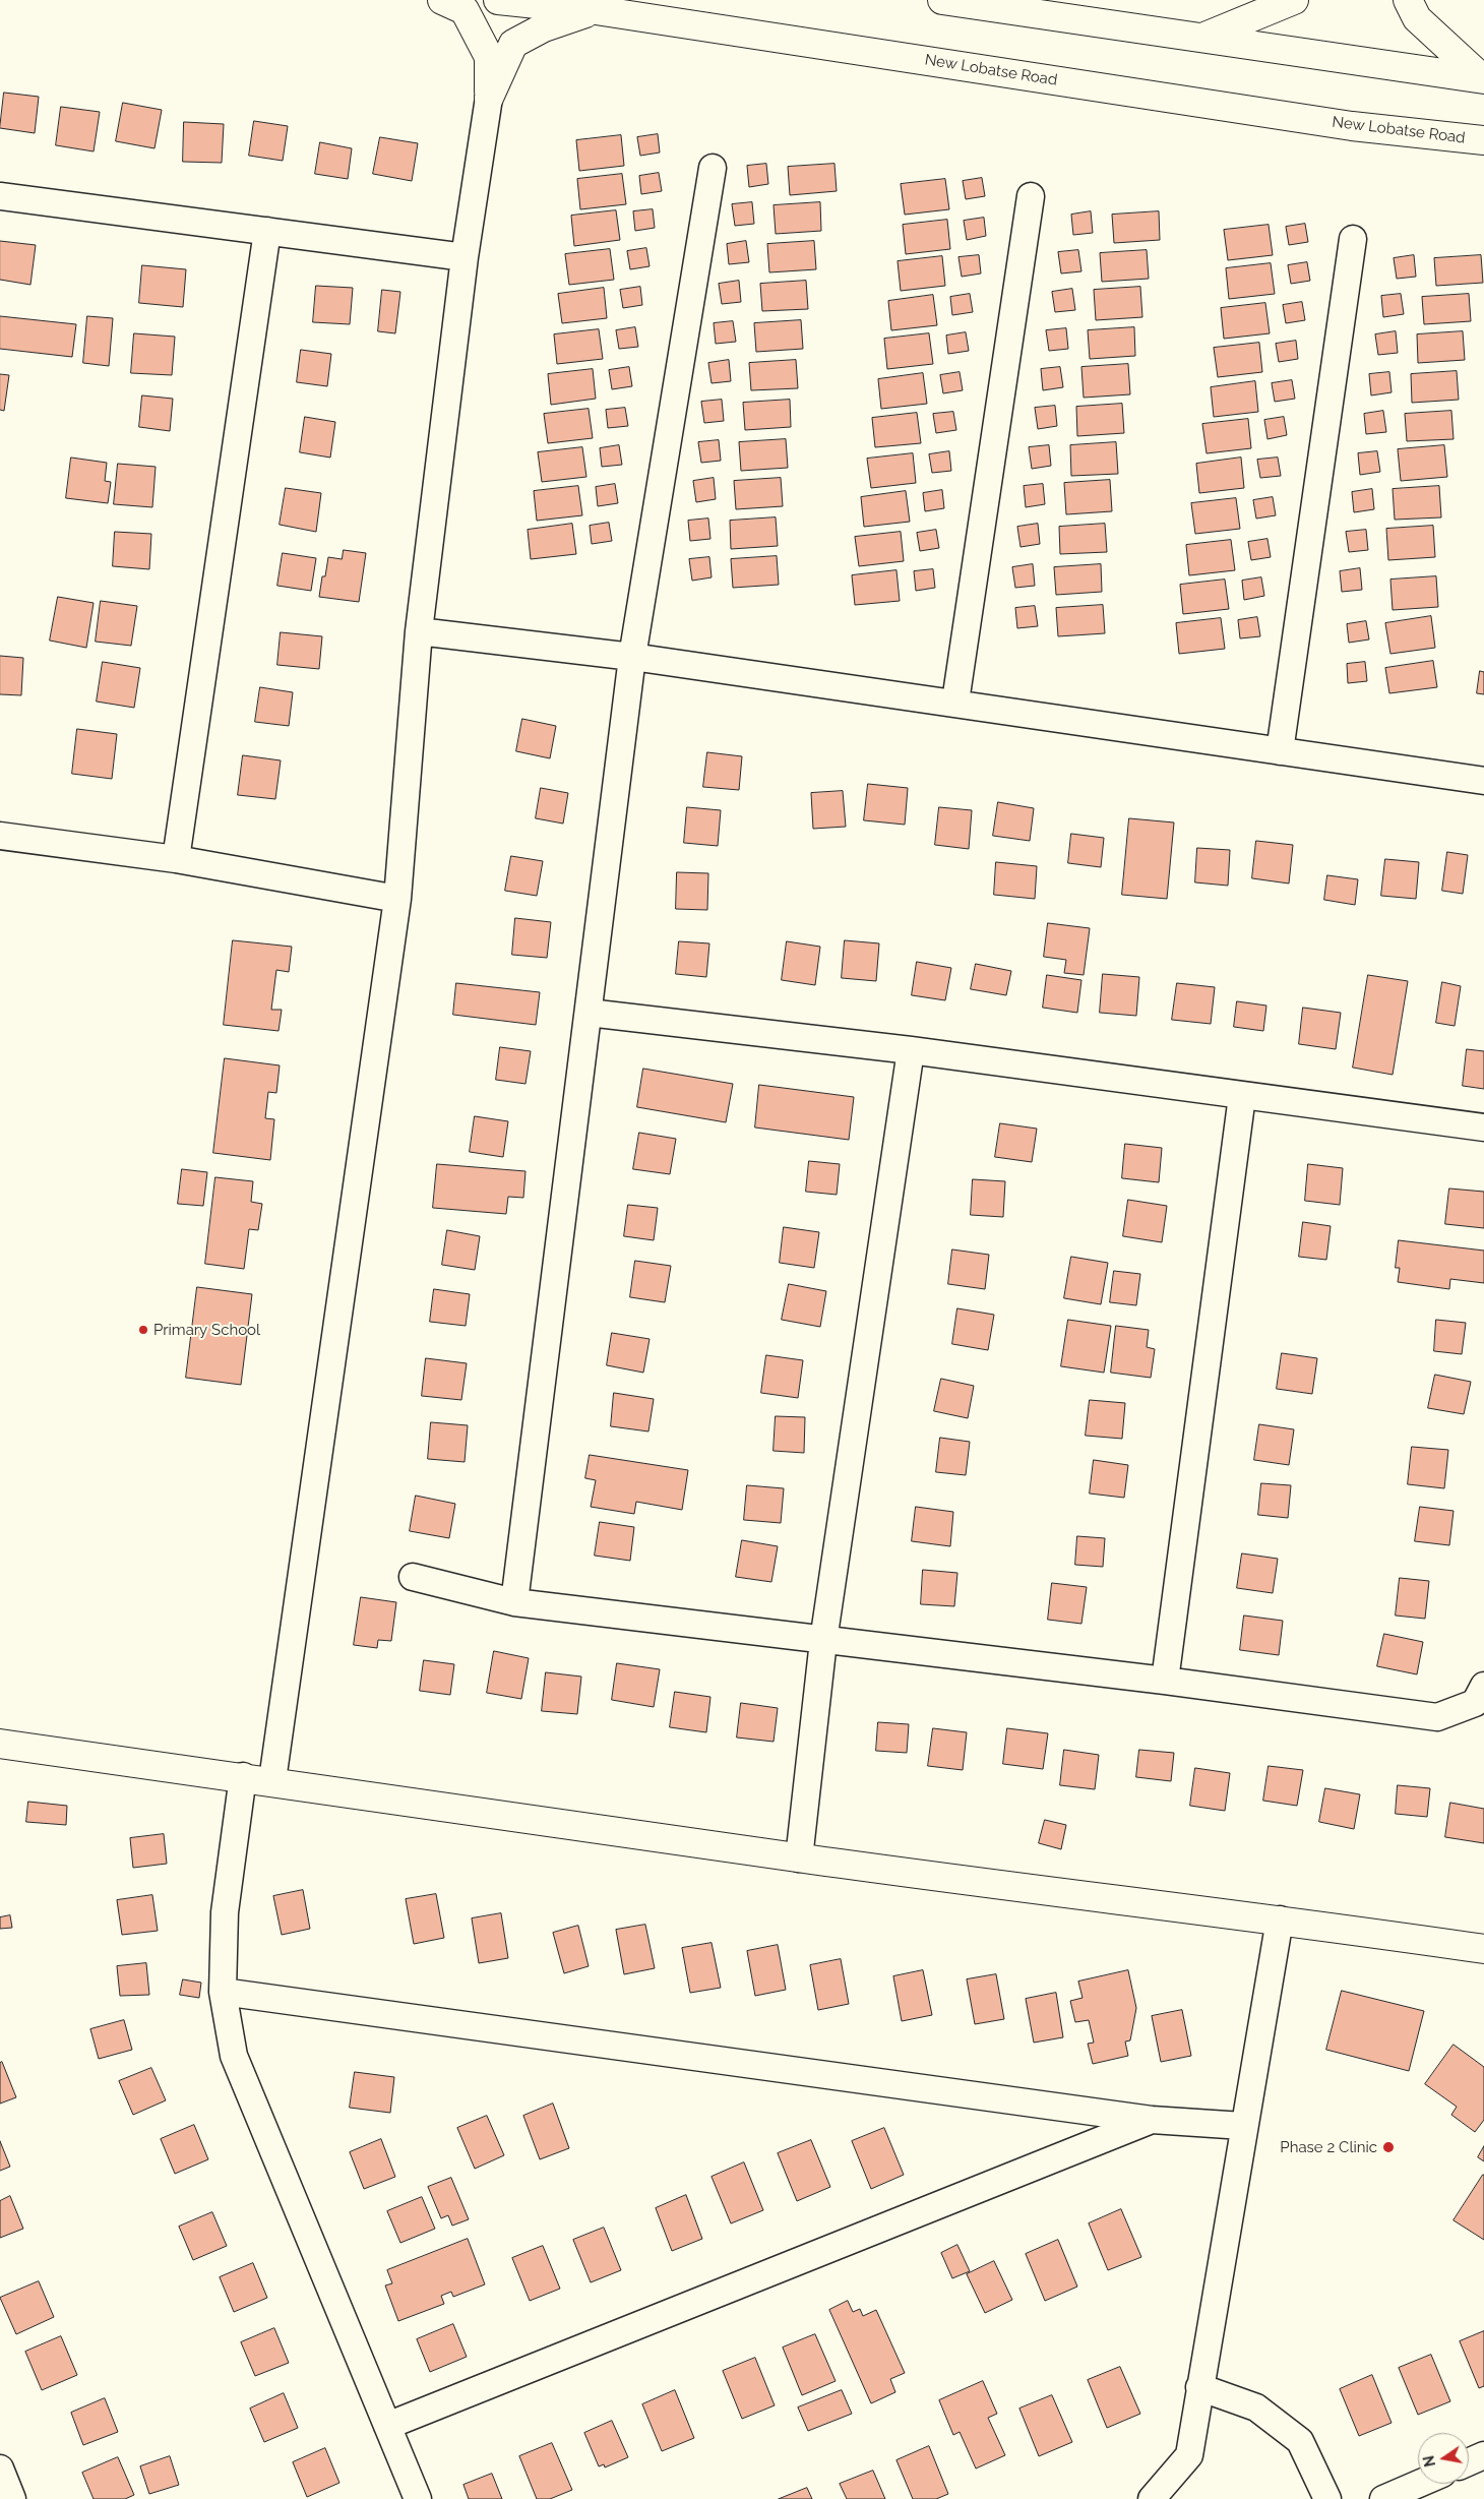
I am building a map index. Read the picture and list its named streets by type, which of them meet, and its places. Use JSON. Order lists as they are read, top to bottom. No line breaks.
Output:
{"streets":{"main road":["New Lobatse Road"]},"places":["Primary School","Phase 2 Clinic"],"north":"left"}
